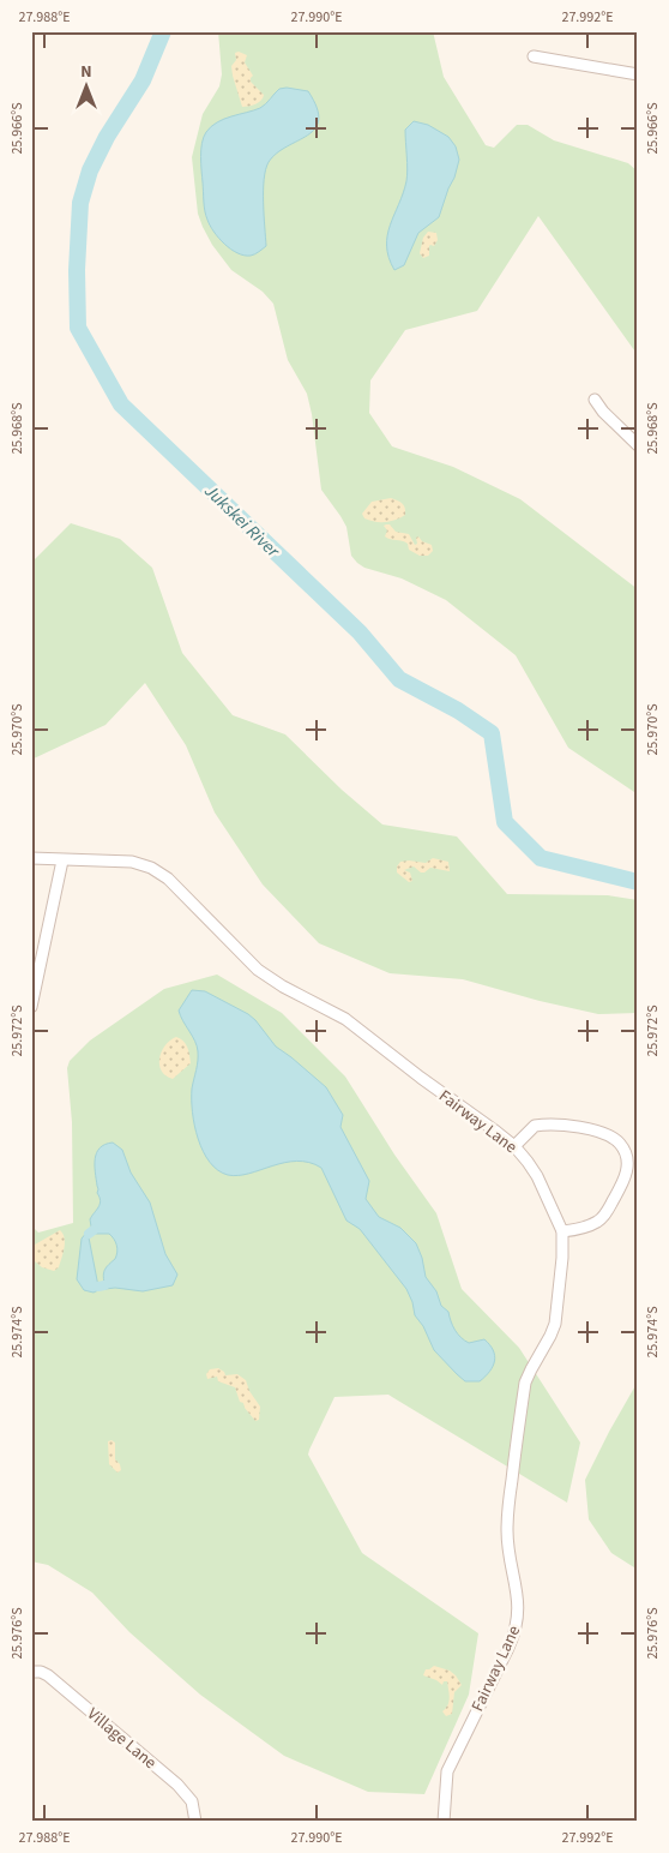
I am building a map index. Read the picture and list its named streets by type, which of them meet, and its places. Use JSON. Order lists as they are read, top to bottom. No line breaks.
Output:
{"streets":{"street":["Fairway Lane","Village Lane"]},"water":["Jukskei River"],"north":"top","coordinates":["27.988°E","27.990°E","27.992°E","25.966°S","25.968°S","25.970°S","25.972°S","25.974°S","25.976°S"]}
